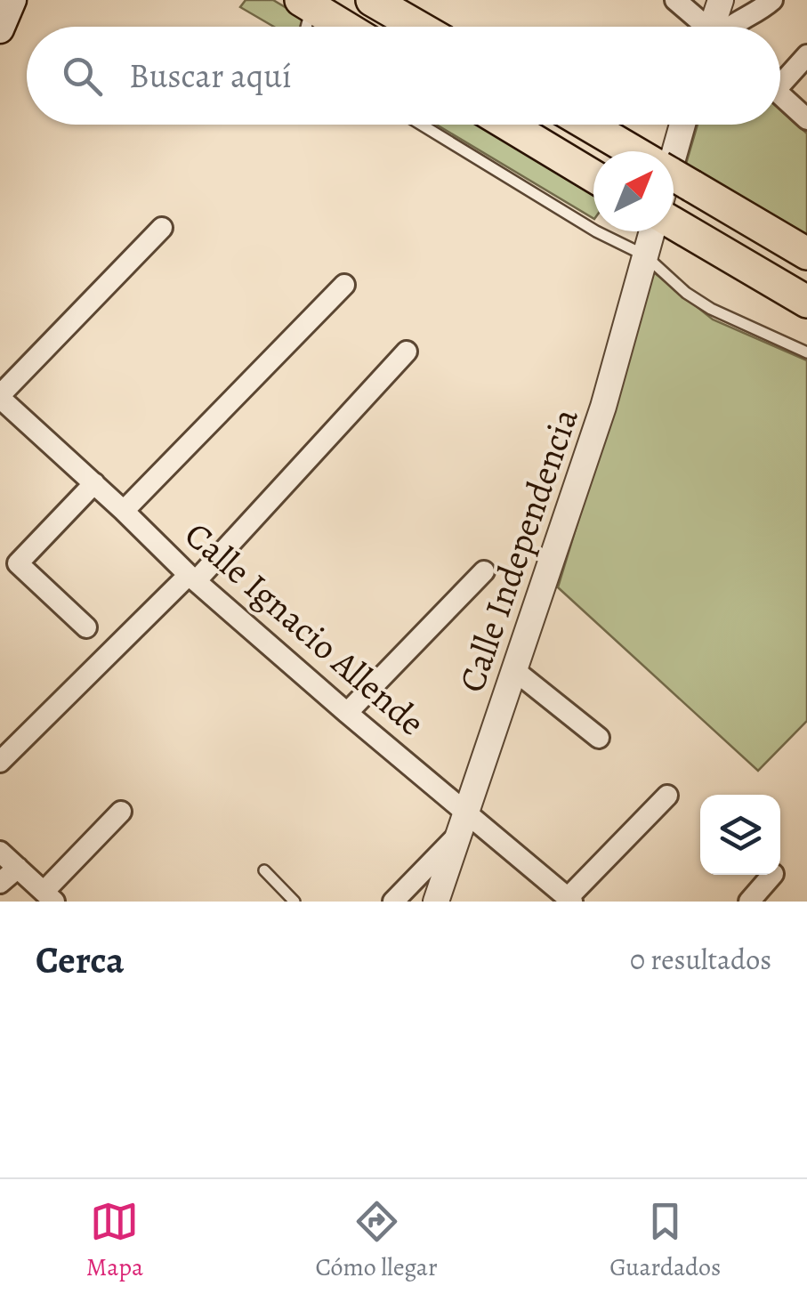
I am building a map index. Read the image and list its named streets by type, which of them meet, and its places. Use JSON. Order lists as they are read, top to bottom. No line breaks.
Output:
{"streets":{"street":["Calle Independencia","Calle Ignacio Allende"]},"crossings":[["Calle Independencia","Calle Ignacio Allende"]],"north":"top right","page":{"search":"Buscar aquí","heading":["Cerca","0 resultados"],"nav":["Mapa","Cómo llegar","Guardados"]}}
